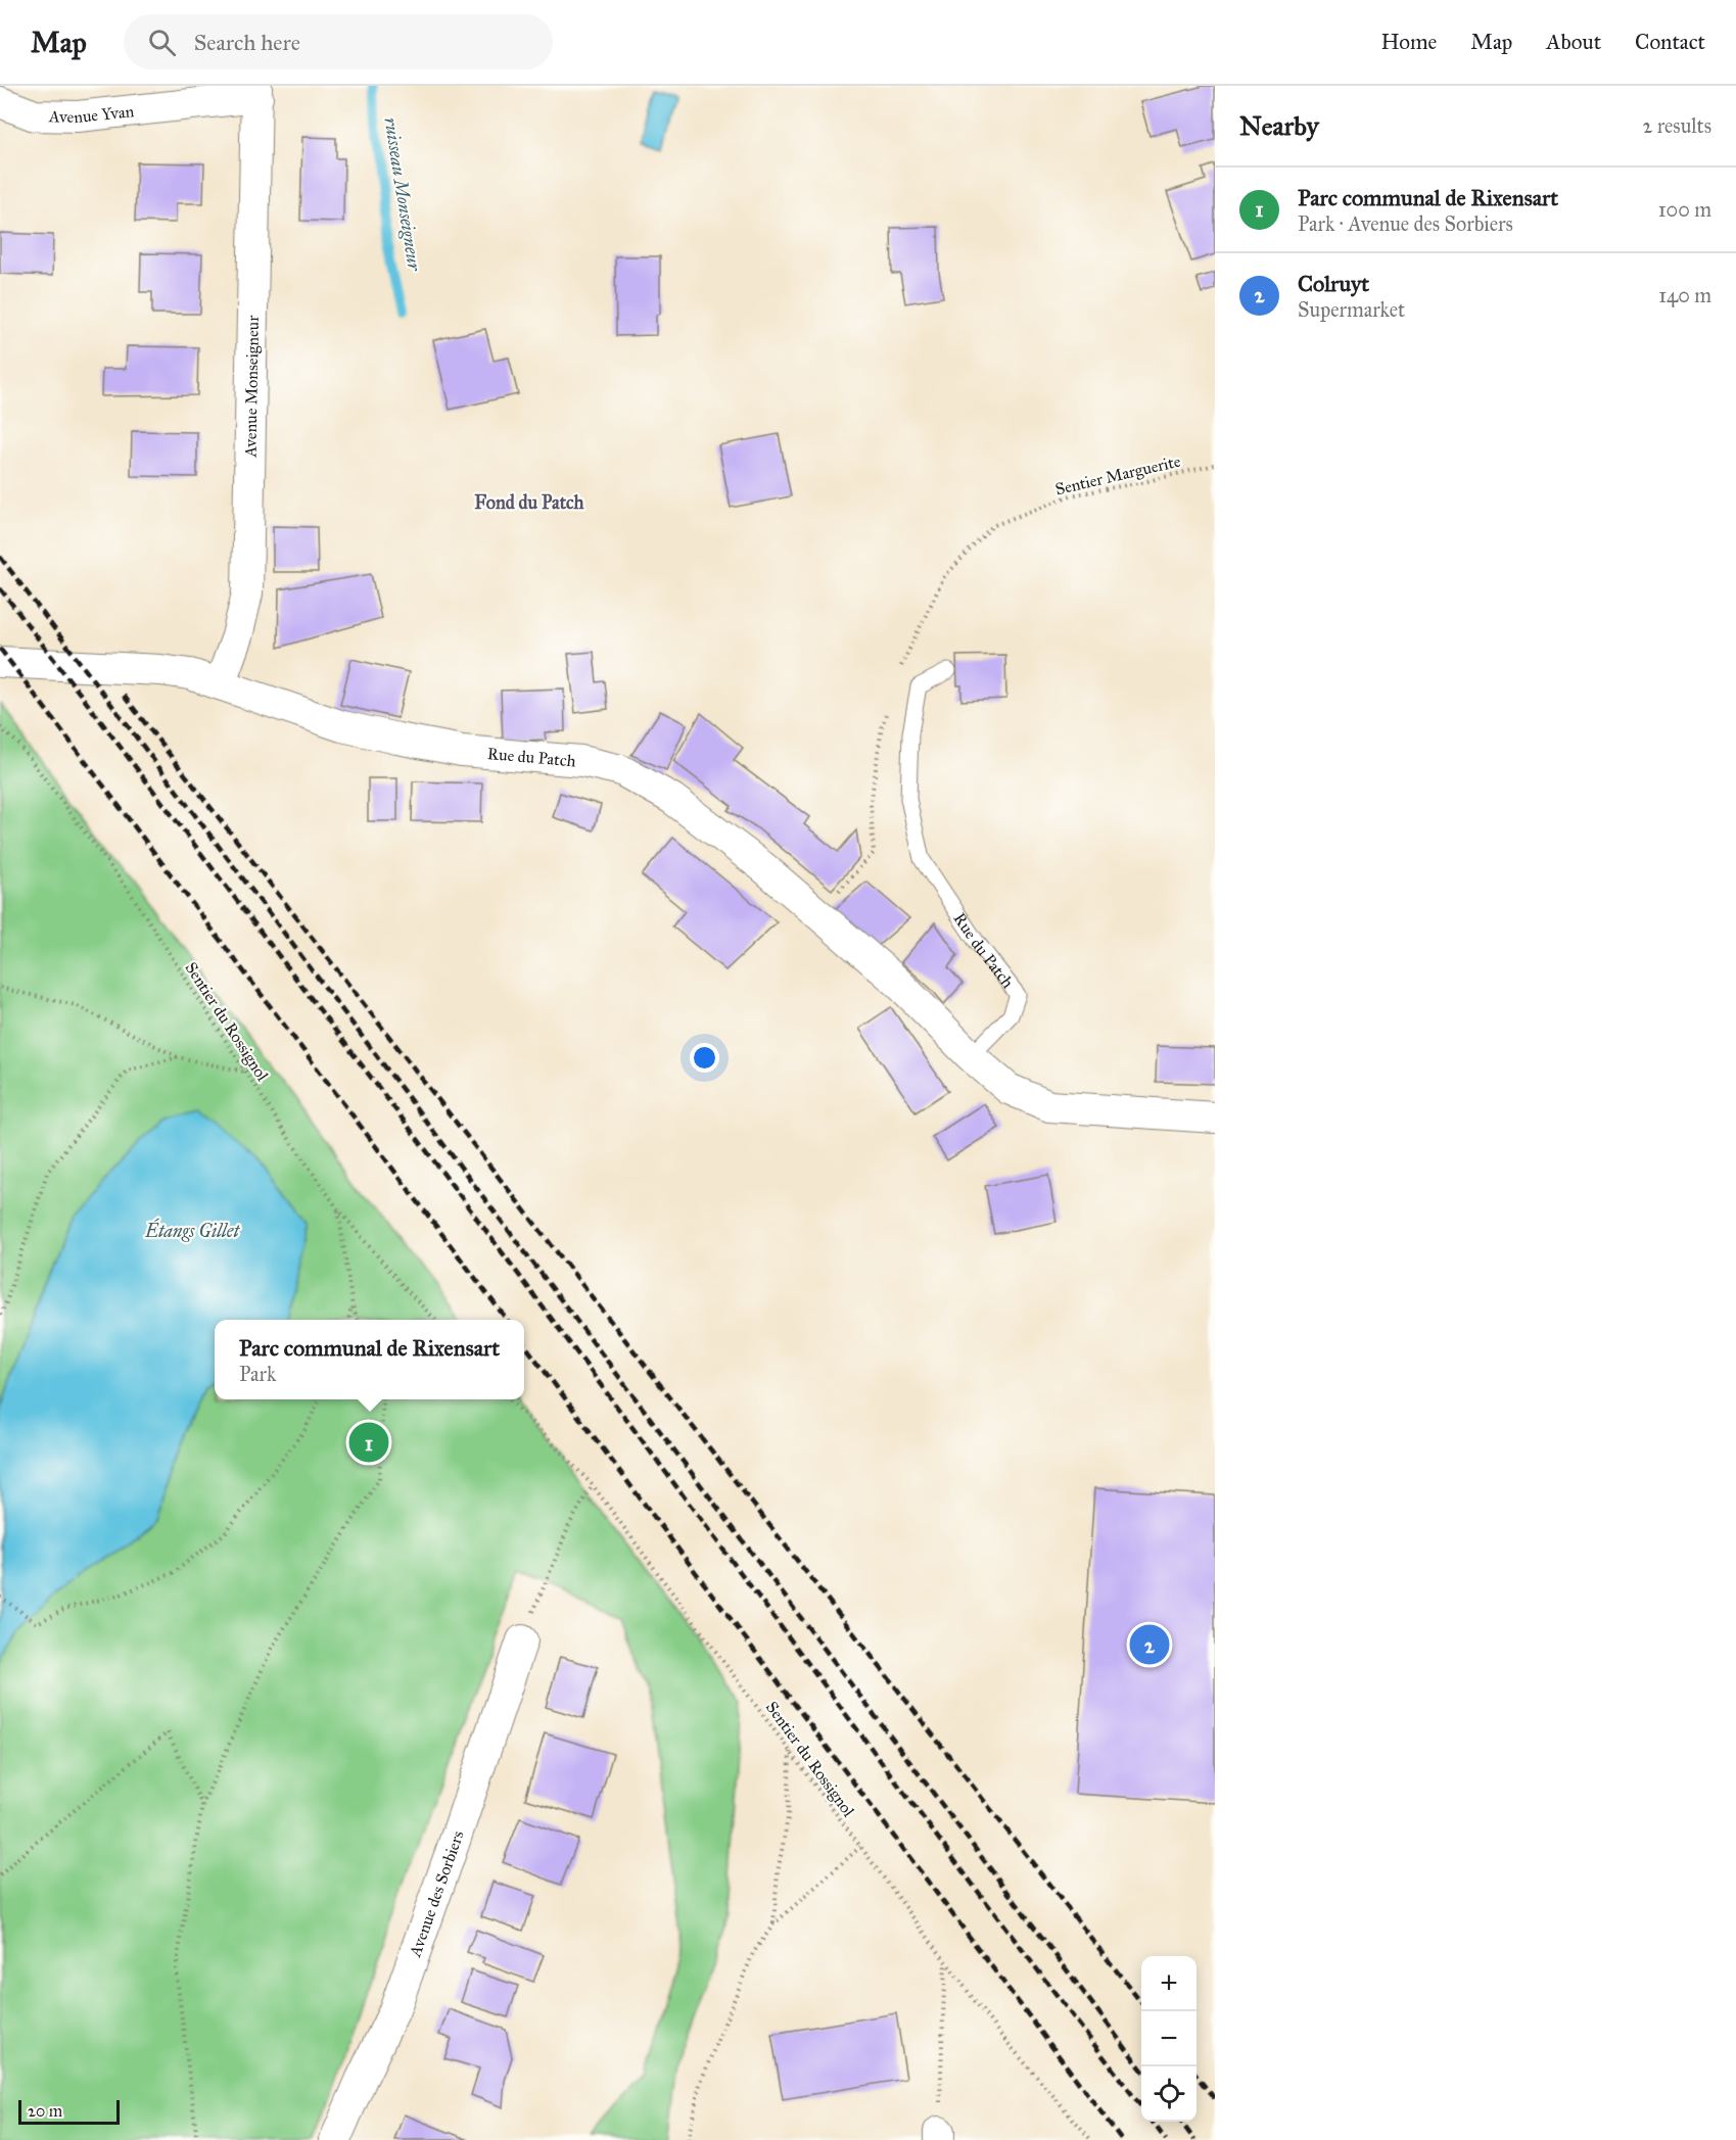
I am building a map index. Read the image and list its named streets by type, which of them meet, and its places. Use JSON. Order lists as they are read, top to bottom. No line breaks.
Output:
{"streets":{"street":["Avenue Yvan","Avenue Monseigneur","Rue du Patch","Avenue des Sorbiers"],"path":["Sentier Marguerite","Sentier du Rossignol"]},"crossings":[["Avenue Yvan","Avenue Monseigneur"],["Avenue Monseigneur","Rue du Patch"]],"districts":["Fond du Patch"],"water":["ruisseau Monseigneur","Étangs Gillet"],"scale_bar":"20 m","page":{"header":"Map","search":"Search here","nav":["Home","Map","About","Contact"],"heading":["Nearby","2 results"],"list":[{"mark":"1","name":"Parc communal de Rixensart","note":"Park · Avenue des Sorbiers","value":"100 m"},{"mark":"2","name":"Colruyt","note":"Supermarket","value":"140 m"}],"popup":["Parc communal de Rixensart","Park"],"pins":["1","2"],"map_buttons":["+","−"],"scale":"20 m"}}
